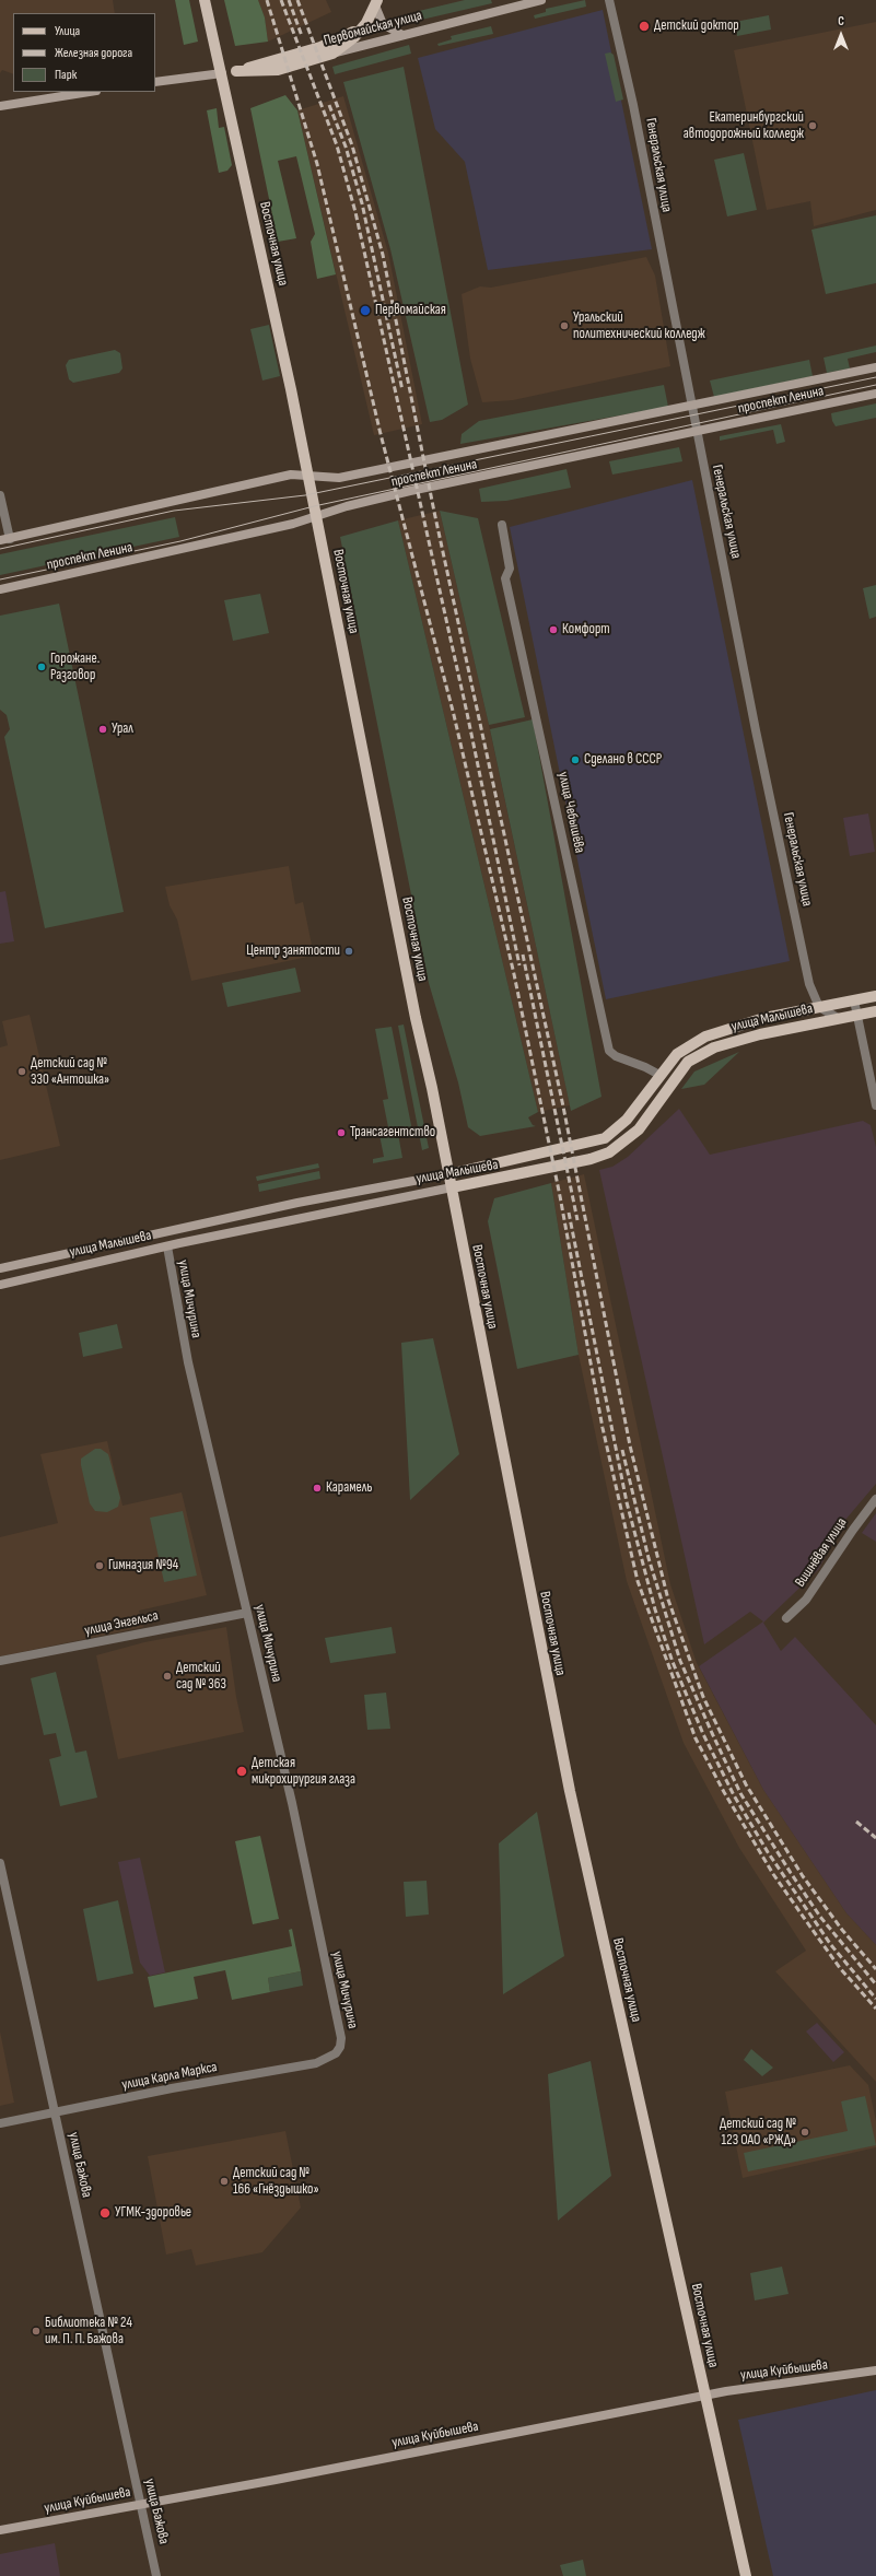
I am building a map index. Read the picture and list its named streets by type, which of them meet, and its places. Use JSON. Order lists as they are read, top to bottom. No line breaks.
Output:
{"streets":{"main road":["Первомайская улица","Восточная улица","проспект Ленина","улица Малышева","улица Куйбышева"],"street":["Генеральская улица","улица Чебышёва","улица Мичурина","Вишнёвая улица","улица Энгельса","улица Карла Маркса","улица Бажова"]},"crossings":[["Первомайская улица","Восточная улица"],["Генеральская улица","проспект Ленина"],["Генеральская улица","улица Малышева"],["Восточная улица","проспект Ленина"],["Восточная улица","улица Малышева"],["Восточная улица","улица Куйбышева"],["улица Чебышёва","улица Малышева"],["улица Малышева","улица Мичурина"],["улица Мичурина","улица Энгельса"],["улица Мичурина","улица Карла Маркса"],["улица Карла Маркса","улица Бажова"],["улица Бажова","улица Куйбышева"]],"places":["Детский доктор","Екатеринбургский автодорожный колледж","Первомайская","Уральский политехнический колледж","Комфорт","Горожане. Разговор","Урал","Сделано в СССР","Центр занятости","Детский сад № 330 «Антошка»","Трансагентство","Карамель","Гимназия №94","Детский сад № 363","Детская микрохирургия глаза","Детский сад № 123 ОАО «РЖД»","Детский сад № 166 «Гнёздышко»","УГМК-здоровье","Библиотека № 24 им. П. П. Бажова"],"legend":["Улица","Железная дорога","Парк"],"north":"top"}
